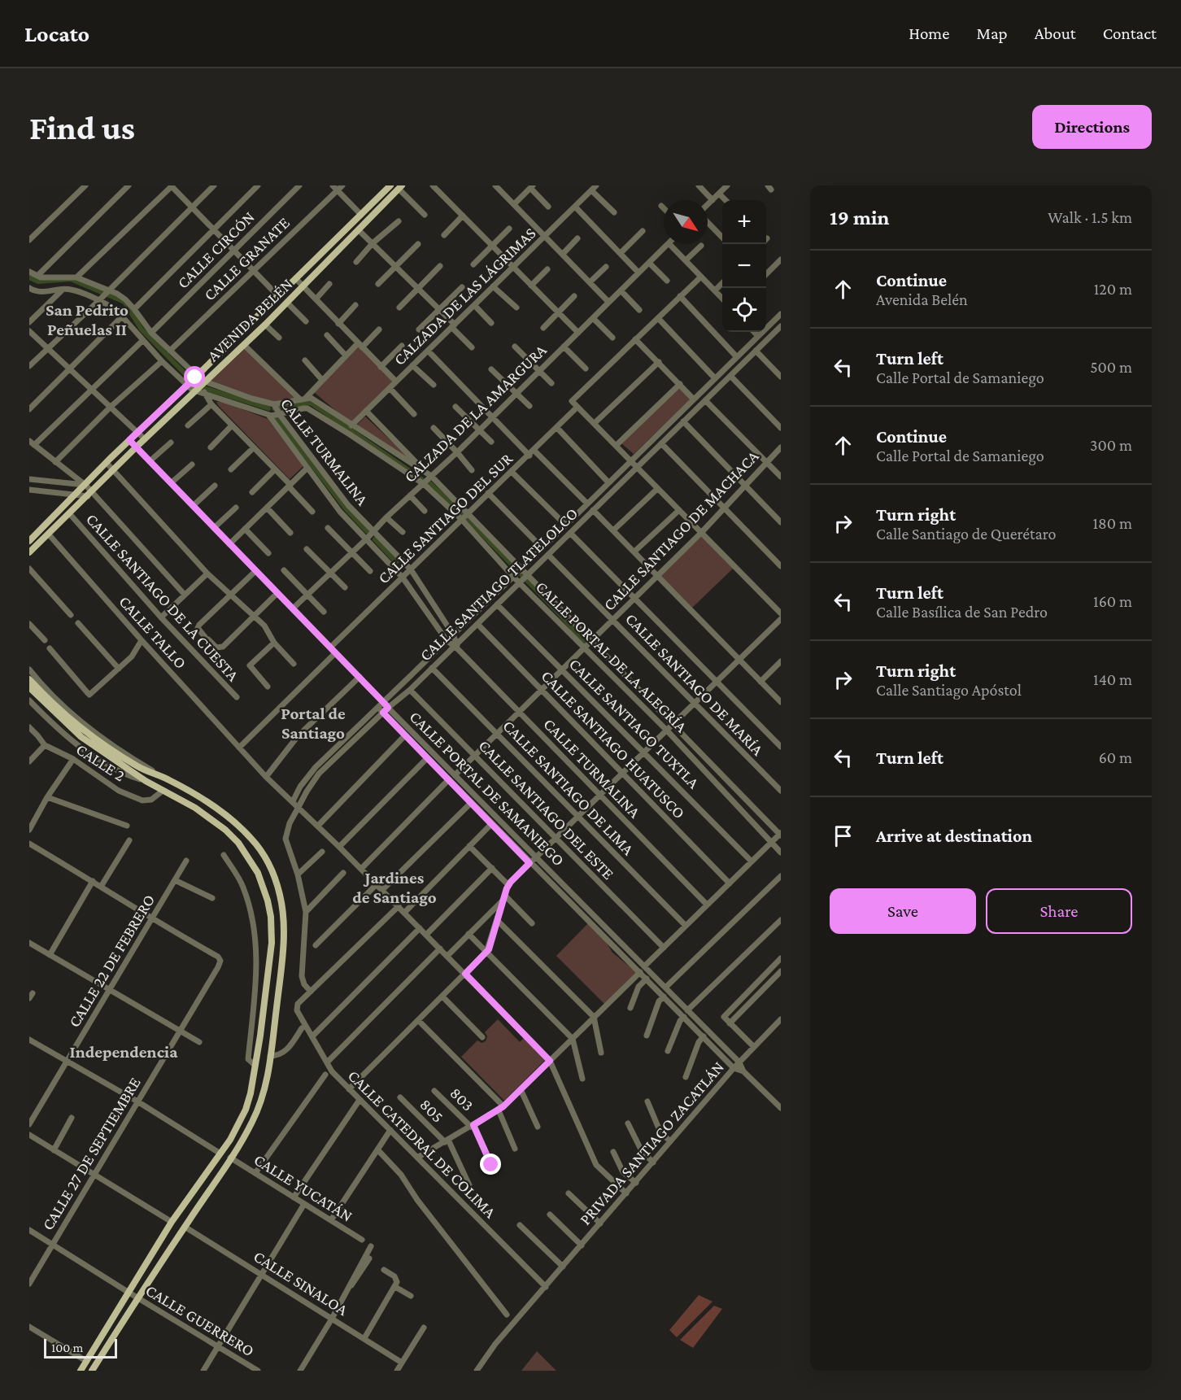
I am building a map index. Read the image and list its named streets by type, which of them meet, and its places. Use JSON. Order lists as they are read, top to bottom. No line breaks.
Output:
{"streets":{"main road":["AVENIDA BELÉN"],"street":["CALLE CIRCÓN","CALLE GRANATE","CALZADA DE LAS LÁGRIMAS","CALZADA DE LA AMARGURA","CALLE TURMALINA","CALLE SANTIAGO DEL SUR","CALLE SANTIAGO DE MACHACA","CALLE SANTIAGO TLATELOLCO","CALLE SANTIAGO DE LA CUESTA","CALLE TALLO","CALLE PORTAL DE LA ALEGRÍA","CALLE SANTIAGO DE MARÍA","CALLE SANTIAGO TUXTLA","CALLE SANTIAGO HUATUSCO","CALLE 2","CALLE SANTIAGO DE LIMA","CALLE PORTAL DE SAMANIEGO","CALLE SANTIAGO DEL ESTE","CALLE 22 DE FEBRERO","803","805","PRIVADA SANTIAGO ZACATLÁN","CALLE CATEDRAL DE COLIMA","CALLE 27 DE SEPTIEMBRE","CALLE YUCATÁN","CALLE SINALOA","CALLE GUERRERO"]},"crossings":[["CALLE CIRCÓN","CALLE TURMALINA"],["CALLE GRANATE","CALLE TURMALINA"],["CALZADA DE LAS LÁGRIMAS","CALZADA DE LA AMARGURA"],["CALZADA DE LAS LÁGRIMAS","CALLE PORTAL DE LA ALEGRÍA"],["AVENIDA BELÉN","CALLE TURMALINA"],["AVENIDA BELÉN","CALLE SANTIAGO DE LA CUESTA"],["AVENIDA BELÉN","CALLE TALLO"],["AVENIDA BELÉN","CALLE PORTAL DE SAMANIEGO"],["CALZADA DE LA AMARGURA","CALLE TURMALINA"],["CALZADA DE LA AMARGURA","CALLE PORTAL DE LA ALEGRÍA"],["CALZADA DE LA AMARGURA","CALLE PORTAL DE SAMANIEGO"],["CALLE TURMALINA","CALLE SANTIAGO DEL SUR"],["CALLE TURMALINA","CALLE SANTIAGO DE MACHACA"],["CALLE TURMALINA","CALLE SANTIAGO TLATELOLCO"],["CALLE TURMALINA","CALLE PORTAL DE LA ALEGRÍA"],["CALLE SANTIAGO DEL SUR","CALLE PORTAL DE LA ALEGRÍA"],["CALLE SANTIAGO DEL SUR","CALLE PORTAL DE SAMANIEGO"],["CALLE SANTIAGO DE MACHACA","CALLE PORTAL DE LA ALEGRÍA"],["CALLE SANTIAGO DE MACHACA","CALLE SANTIAGO DE MARÍA"],["CALLE SANTIAGO DE MACHACA","CALLE SANTIAGO TUXTLA"],["CALLE SANTIAGO DE MACHACA","CALLE SANTIAGO HUATUSCO"],["CALLE SANTIAGO DE MACHACA","CALLE SANTIAGO DE LIMA"],["CALLE SANTIAGO DE MACHACA","CALLE PORTAL DE SAMANIEGO"],["CALLE SANTIAGO DE MACHACA","CALLE SANTIAGO DEL ESTE"],["CALLE SANTIAGO TLATELOLCO","CALLE TALLO"],["CALLE SANTIAGO TLATELOLCO","CALLE PORTAL DE LA ALEGRÍA"],["CALLE SANTIAGO TLATELOLCO","CALLE SANTIAGO DE MARÍA"],["CALLE SANTIAGO TLATELOLCO","CALLE SANTIAGO TUXTLA"],["CALLE SANTIAGO TLATELOLCO","CALLE SANTIAGO HUATUSCO"],["CALLE SANTIAGO TLATELOLCO","CALLE SANTIAGO DE LIMA"],["CALLE SANTIAGO TLATELOLCO","CALLE PORTAL DE SAMANIEGO"],["CALLE SANTIAGO TLATELOLCO","CALLE SANTIAGO DEL ESTE"],["CALLE PORTAL DE SAMANIEGO","PRIVADA SANTIAGO ZACATLÁN"],["CALLE 22 DE FEBRERO","CALLE 27 DE SEPTIEMBRE"],["PRIVADA SANTIAGO ZACATLÁN","CALLE CATEDRAL DE COLIMA"],["CALLE 27 DE SEPTIEMBRE","CALLE GUERRERO"]],"districts":["San Pedrito Peñuelas II","Portal de Santiago","Jardines de Santiago","Independencia"],"scale_bar":"100 m","north":"bottom right","page":{"header":"Locato","nav":["Home","Map","About","Contact"],"buttons":["Directions",["Save","Share"]],"title":"Find us","heading":["19 min","Walk · 1.5 km"],"map_buttons":["+","−"],"list":[["Continue","Avenida Belén","120 m"],["Turn left","Calle Portal de Samaniego","500 m"],["Continue","Calle Portal de Samaniego","300 m"],["Turn right","Calle Santiago de Querétaro","180 m"],["Turn left","Calle Basílica de San Pedro","160 m"],["Turn right","Calle Santiago Apóstol","140 m"],["Turn left","60 m"],"Arrive at destination"],"scale":"100 m"}}
